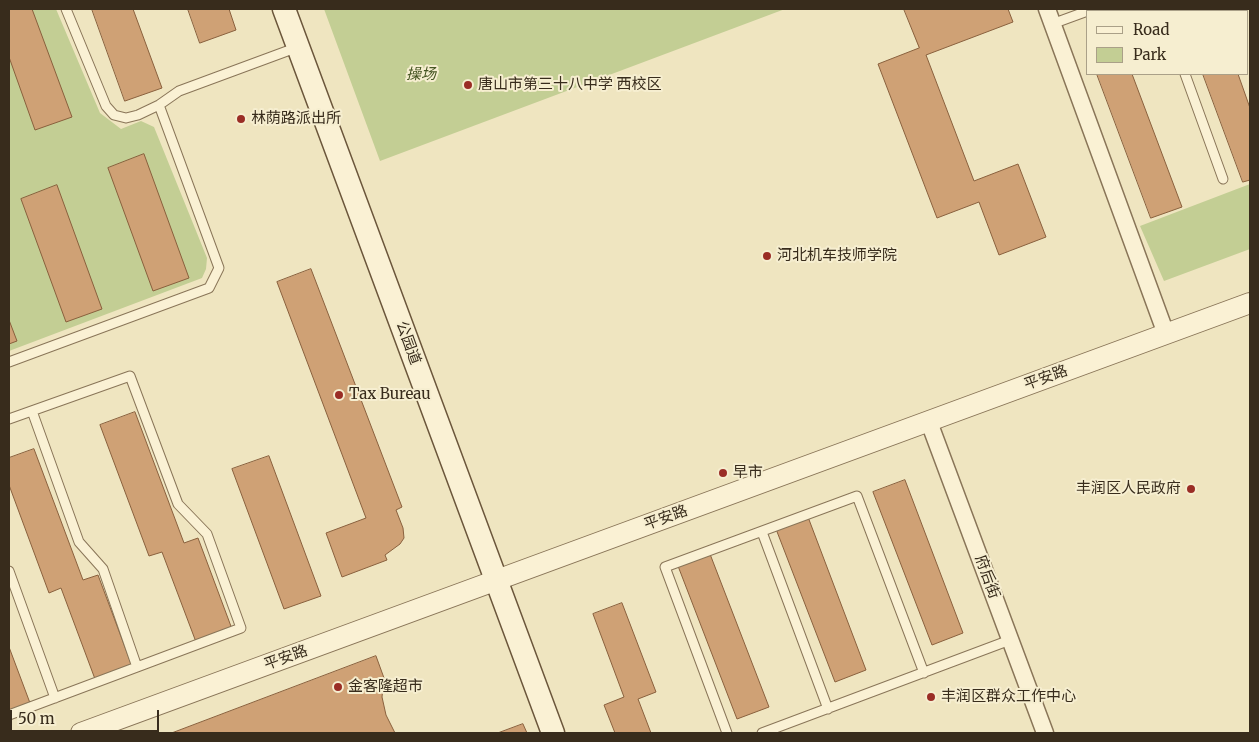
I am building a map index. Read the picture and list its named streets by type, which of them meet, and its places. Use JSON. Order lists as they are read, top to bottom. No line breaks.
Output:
{"streets":{"main road":["公园道"],"street":["平安路","府后街"]},"crossings":[["公园道","平安路"],["平安路","府后街"]],"parks":["操场"],"places":["唐山市第三十八中学 西校区","林荫路派出所","河北机车技师学院","Tax Bureau","早市","丰润区人民政府","金客隆超市","丰润区群众工作中心"],"legend":["Road","Park"],"scale_bar":"50 m"}
